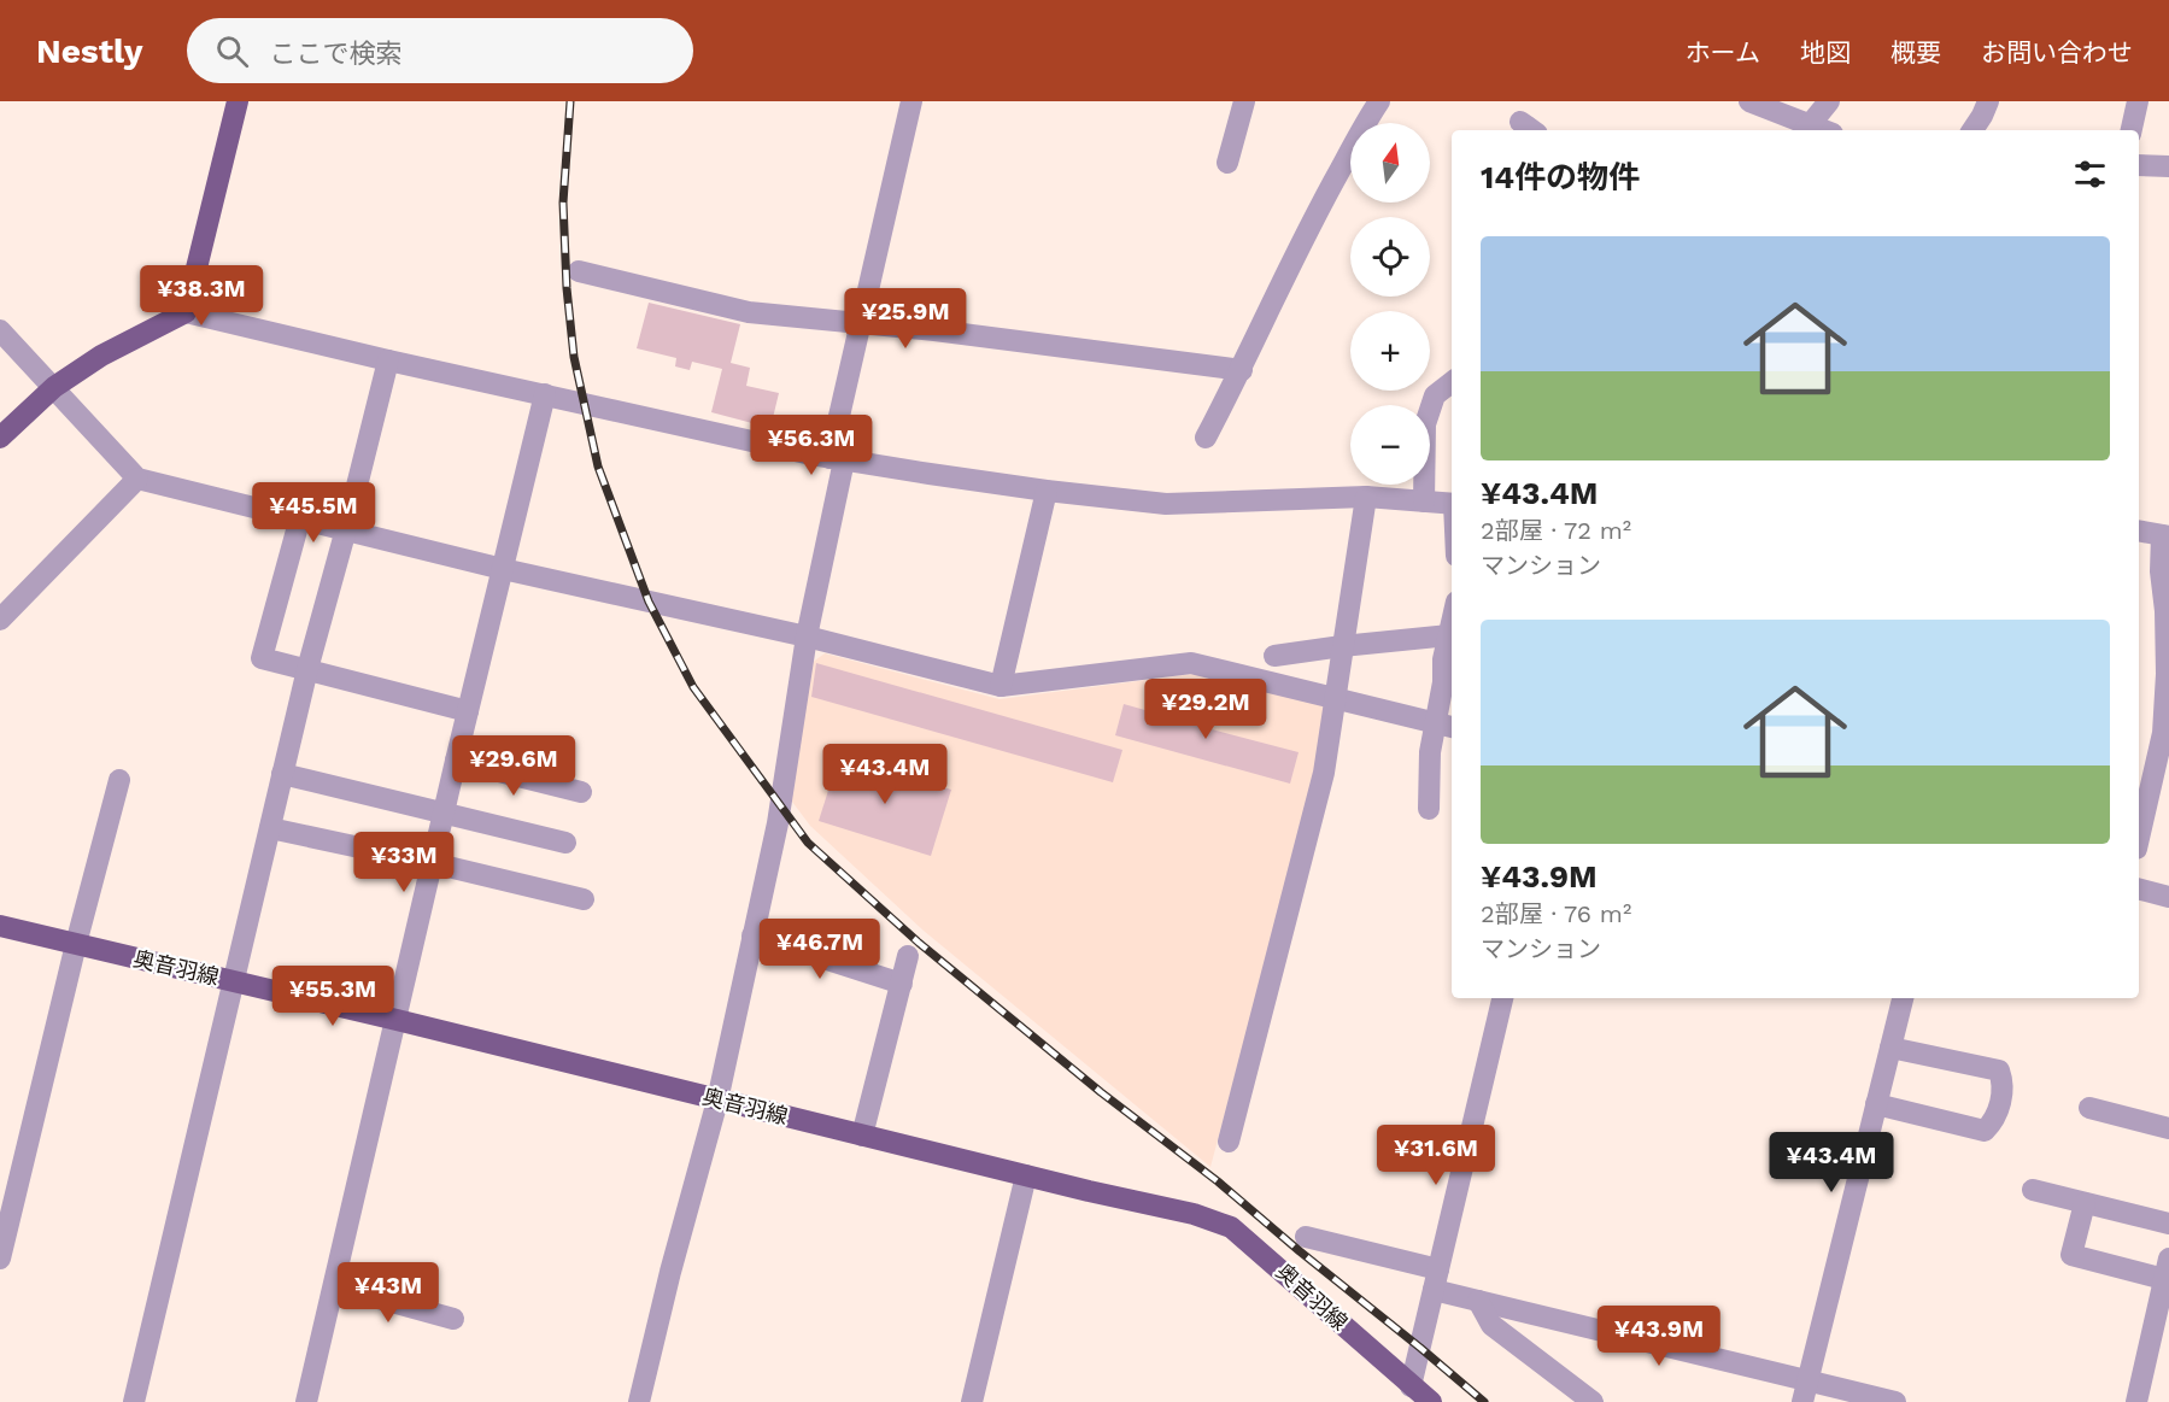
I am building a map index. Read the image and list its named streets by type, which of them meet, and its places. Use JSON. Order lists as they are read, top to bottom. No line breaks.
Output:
{"streets":{"main road":["奥音羽線"]},"north":"top","page":{"header":"Nestly","search":"ここで検索","nav":["ホーム","地図","概要","お問い合わせ"],"map_buttons":["+","−"],"heading":"14件の物件","list":[{"name":"¥43.4M","note":"2部屋 · 72 m² · マンション"},{"name":"¥43.9M","note":"2部屋 · 76 m² · マンション"}],"price":["¥38.3M","¥25.9M","¥56.3M","¥45.5M","¥29.2M","¥29.6M","¥43.4M","¥33M","¥46.7M","¥55.3M","¥31.6M","¥43.4M","¥43M","¥43.9M"]}}
